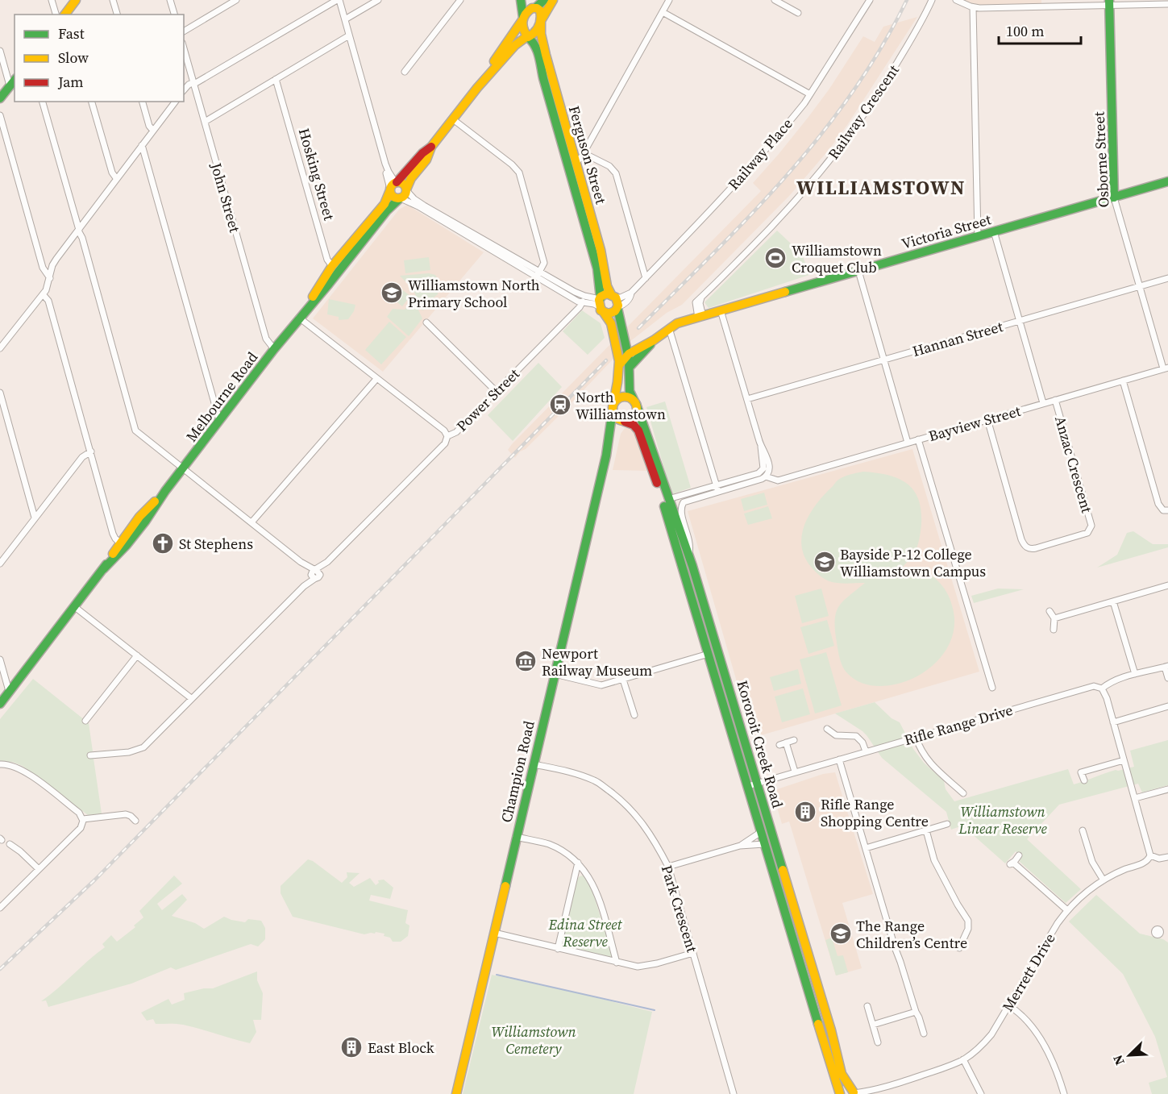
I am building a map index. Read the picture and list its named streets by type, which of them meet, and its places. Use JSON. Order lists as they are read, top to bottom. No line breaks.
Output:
{"streets":{"main road":["Ferguson Street","Osborne Street","Victoria Street","Melbourne Road","Kororoit Creek Road","Champion Road"],"street":["Railway Crescent","Railway Place","Hosking Street","John Street","Hannan Street","Power Street","Bayview Street","Anzac Crescent","Rifle Range Drive","Park Crescent","Merrett Drive"]},"crossings":[["Railway Crescent","Victoria Street"],["Railway Place","Ferguson Street"],["Ferguson Street","Victoria Street"],["Ferguson Street","Melbourne Road"],["Ferguson Street","Kororoit Creek Road"],["Ferguson Street","Champion Road"],["Osborne Street","Victoria Street"],["Osborne Street","Hannan Street"],["Osborne Street","Bayview Street"],["Hosking Street","Melbourne Road"],["John Street","Melbourne Road"],["Bayview Street","Anzac Crescent"],["Rifle Range Drive","Kororoit Creek Road"],["Kororoit Creek Road","Champion Road"],["Kororoit Creek Road","Merrett Drive"],["Champion Road","Park Crescent"]],"districts":["WILLIAMSTOWN"],"parks":["Williamstown Linear Reserve","Edina Street Reserve","Williamstown Cemetery"],"places":{"sports":["Williamstown Croquet Club"],"school or university":["Williamstown North Primary School","Bayside P-12 College Williamstown Campus","The Range Children’s Centre"],"station":["North Williamstown"],"church":["St Stephens"],"museum":["Newport Railway Museum"],"building":["Rifle Range Shopping Centre","East Block"]},"legend":["Fast","Slow","Jam"],"scale_bar":"100 m","north":"bottom left"}
